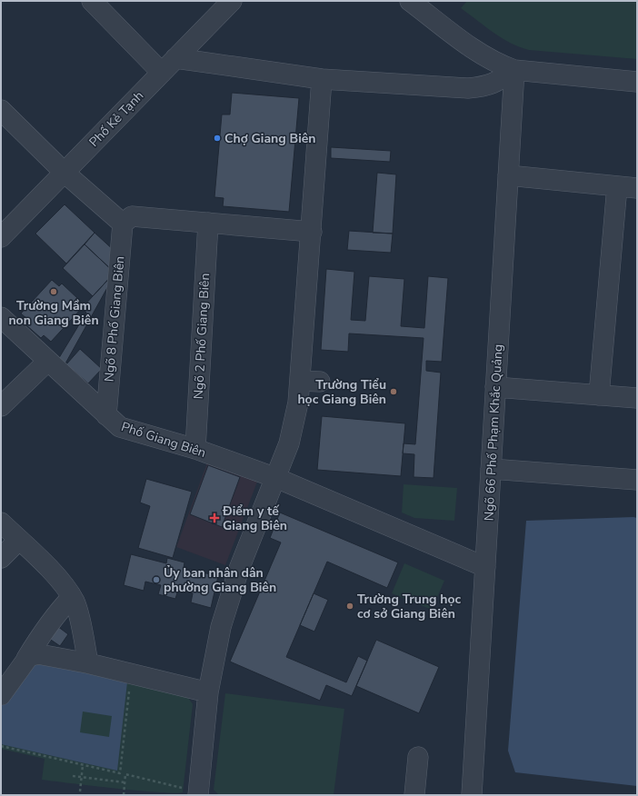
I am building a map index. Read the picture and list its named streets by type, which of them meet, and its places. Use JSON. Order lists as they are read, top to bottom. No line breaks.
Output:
{"streets":{"street":["Phố Kẻ Tạnh","Ngõ 8 Phố Giang Biên","Ngõ 2 Phố Giang Biên","Ngõ 66 Phố Phạm Khắc Quảng","Phố Giang Biên"]},"crossings":[["Ngõ 8 Phố Giang Biên","Phố Giang Biên"],["Ngõ 2 Phố Giang Biên","Phố Giang Biên"],["Ngõ 66 Phố Phạm Khắc Quảng","Phố Giang Biên"]],"places":{"other":["Chợ Giang Biên","Trường Mầm non Giang Biên","Trường Tiểu học Giang Biên","Ủy ban nhân dân phường Giang Biên","Trường Trung học cơ sở Giang Biên"],"health":["Điểm y tế Giang Biên"]}}
